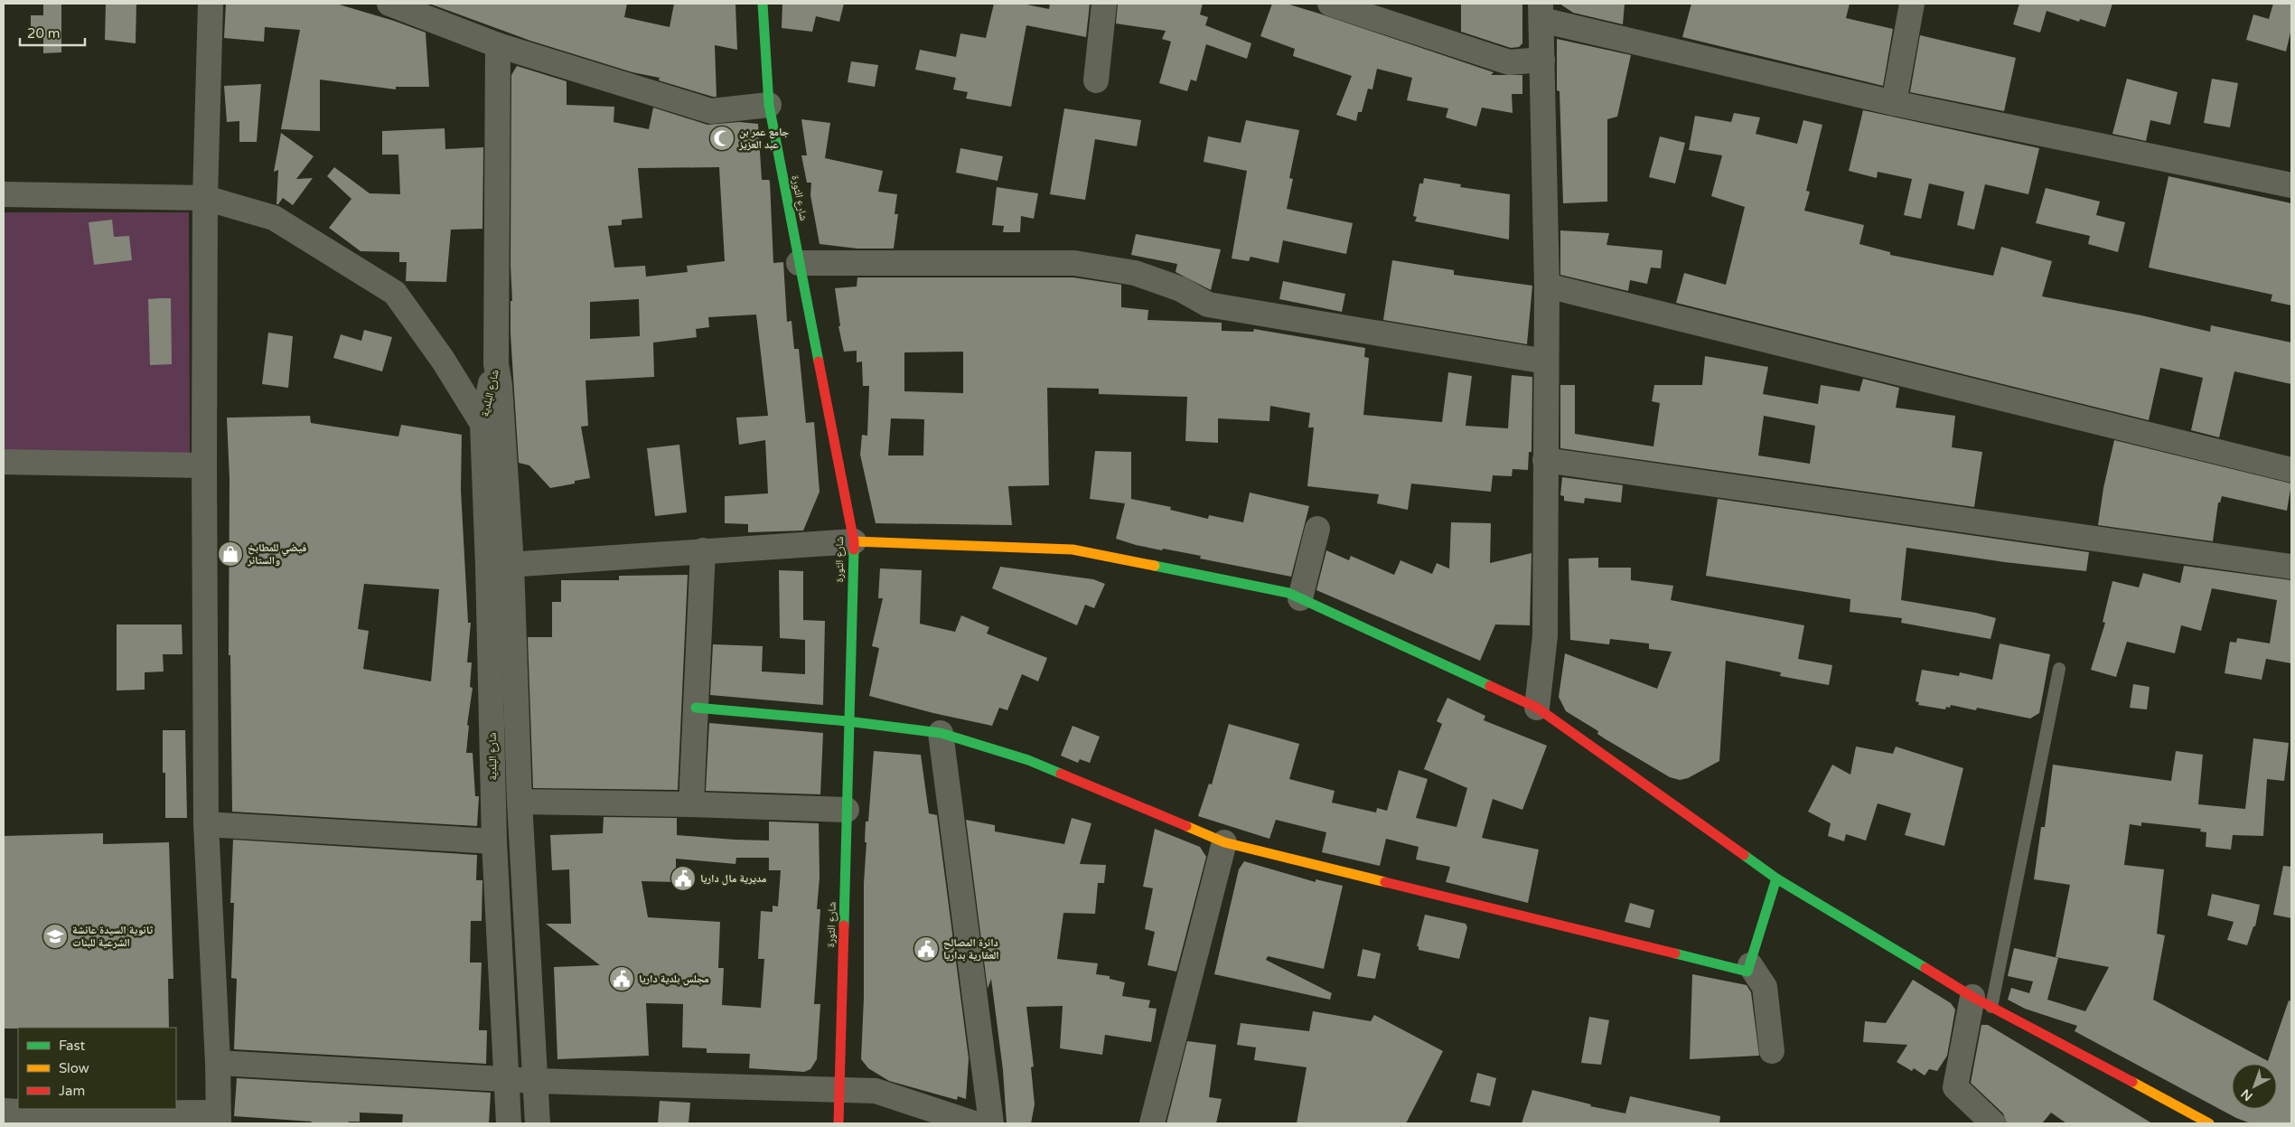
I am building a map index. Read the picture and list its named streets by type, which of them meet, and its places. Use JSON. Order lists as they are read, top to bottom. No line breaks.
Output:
{"streets":{"street":["شارع الثورة","شارع البلدية"]},"places":{"mosque":["جامع عمر بن عبد العزيز"],"shop":["فيضي للمطابخ والستائر"],"public building":["مديرية مال داريا","دائرة المصالح العقارية بداريا","مجلس بلدية داريا"],"school or university":["ثانوية السيدة عائشة الشرعية للبنات"]},"legend":["Fast","Slow","Jam"],"scale_bar":"20 m","north":"bottom left"}
